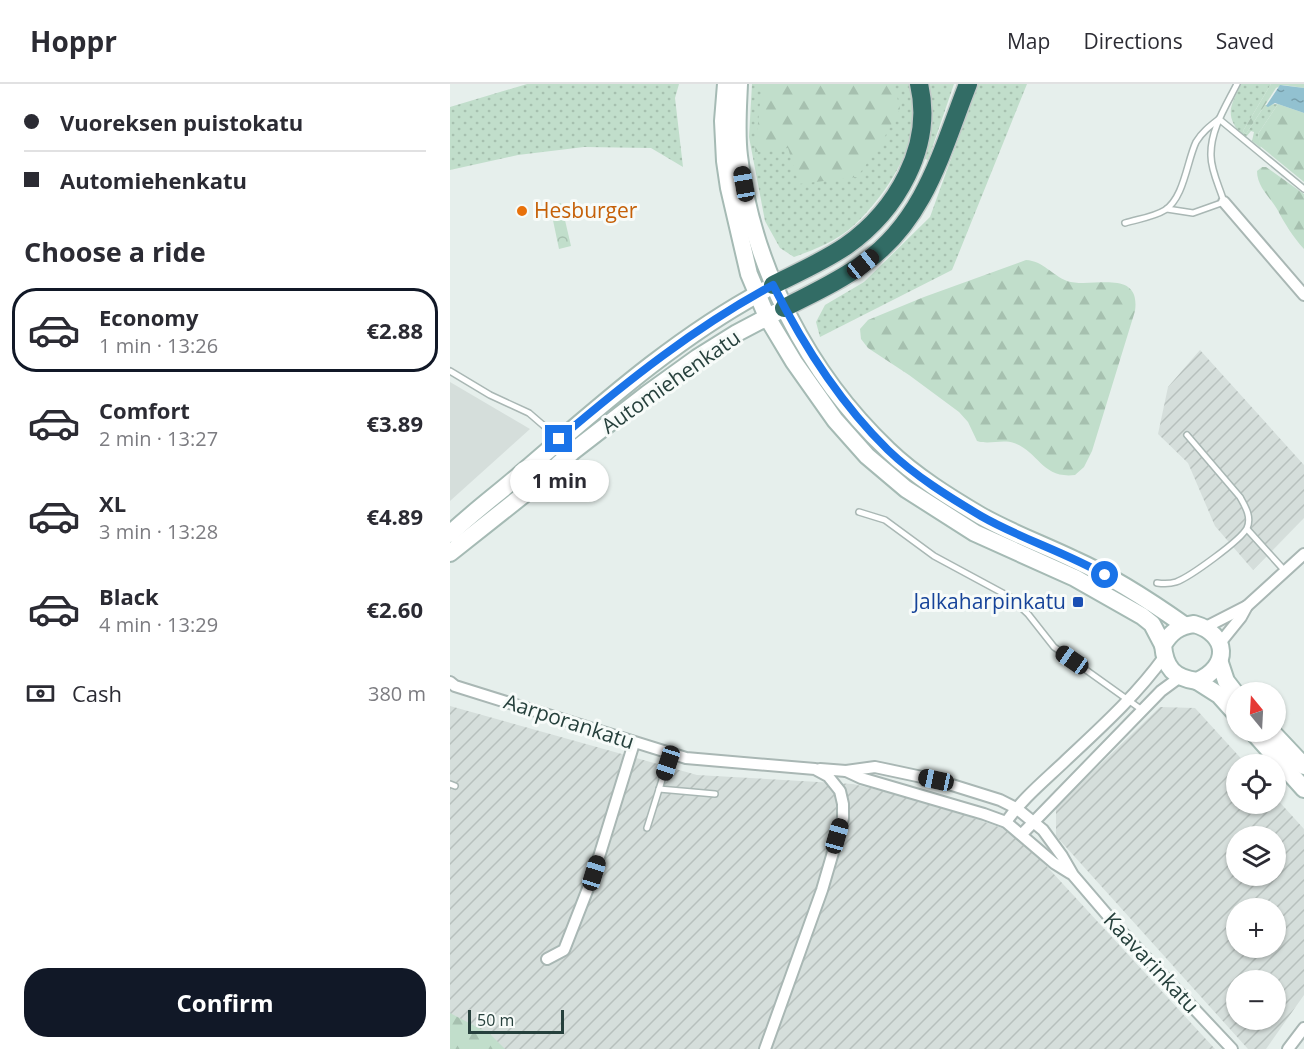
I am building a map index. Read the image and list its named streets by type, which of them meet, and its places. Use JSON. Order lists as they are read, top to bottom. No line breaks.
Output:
{"streets":{"main road":["Automiehenkatu"],"street":["Aarporankatu","Kaavarinkatu"]},"crossings":[["Aarporankatu","Kaavarinkatu"]],"places":{"other":["Hesburger"],"transit":["Jalkaharpinkatu"]},"scale_bar":"50 m","north":"top","page":{"header":"Hoppr","nav":["Map","Directions","Saved"],"banner":["Vuoreksen puistokatu","Automiehenkatu"],"heading":"Choose a ride","list":[{"name":"Economy","note":"1 min · 13:26","value":"€2.88"},{"name":"Comfort","note":"2 min · 13:27","value":"€3.89"},{"name":"XL","note":"3 min · 13:28","value":"€4.89"},{"name":"Black","note":"4 min · 13:29","value":"€2.60"}],"bubble":"1 min","pay":["Cash","380 m"],"map_buttons":["+","−"],"buttons":"Confirm","scale":"50 m"}}
